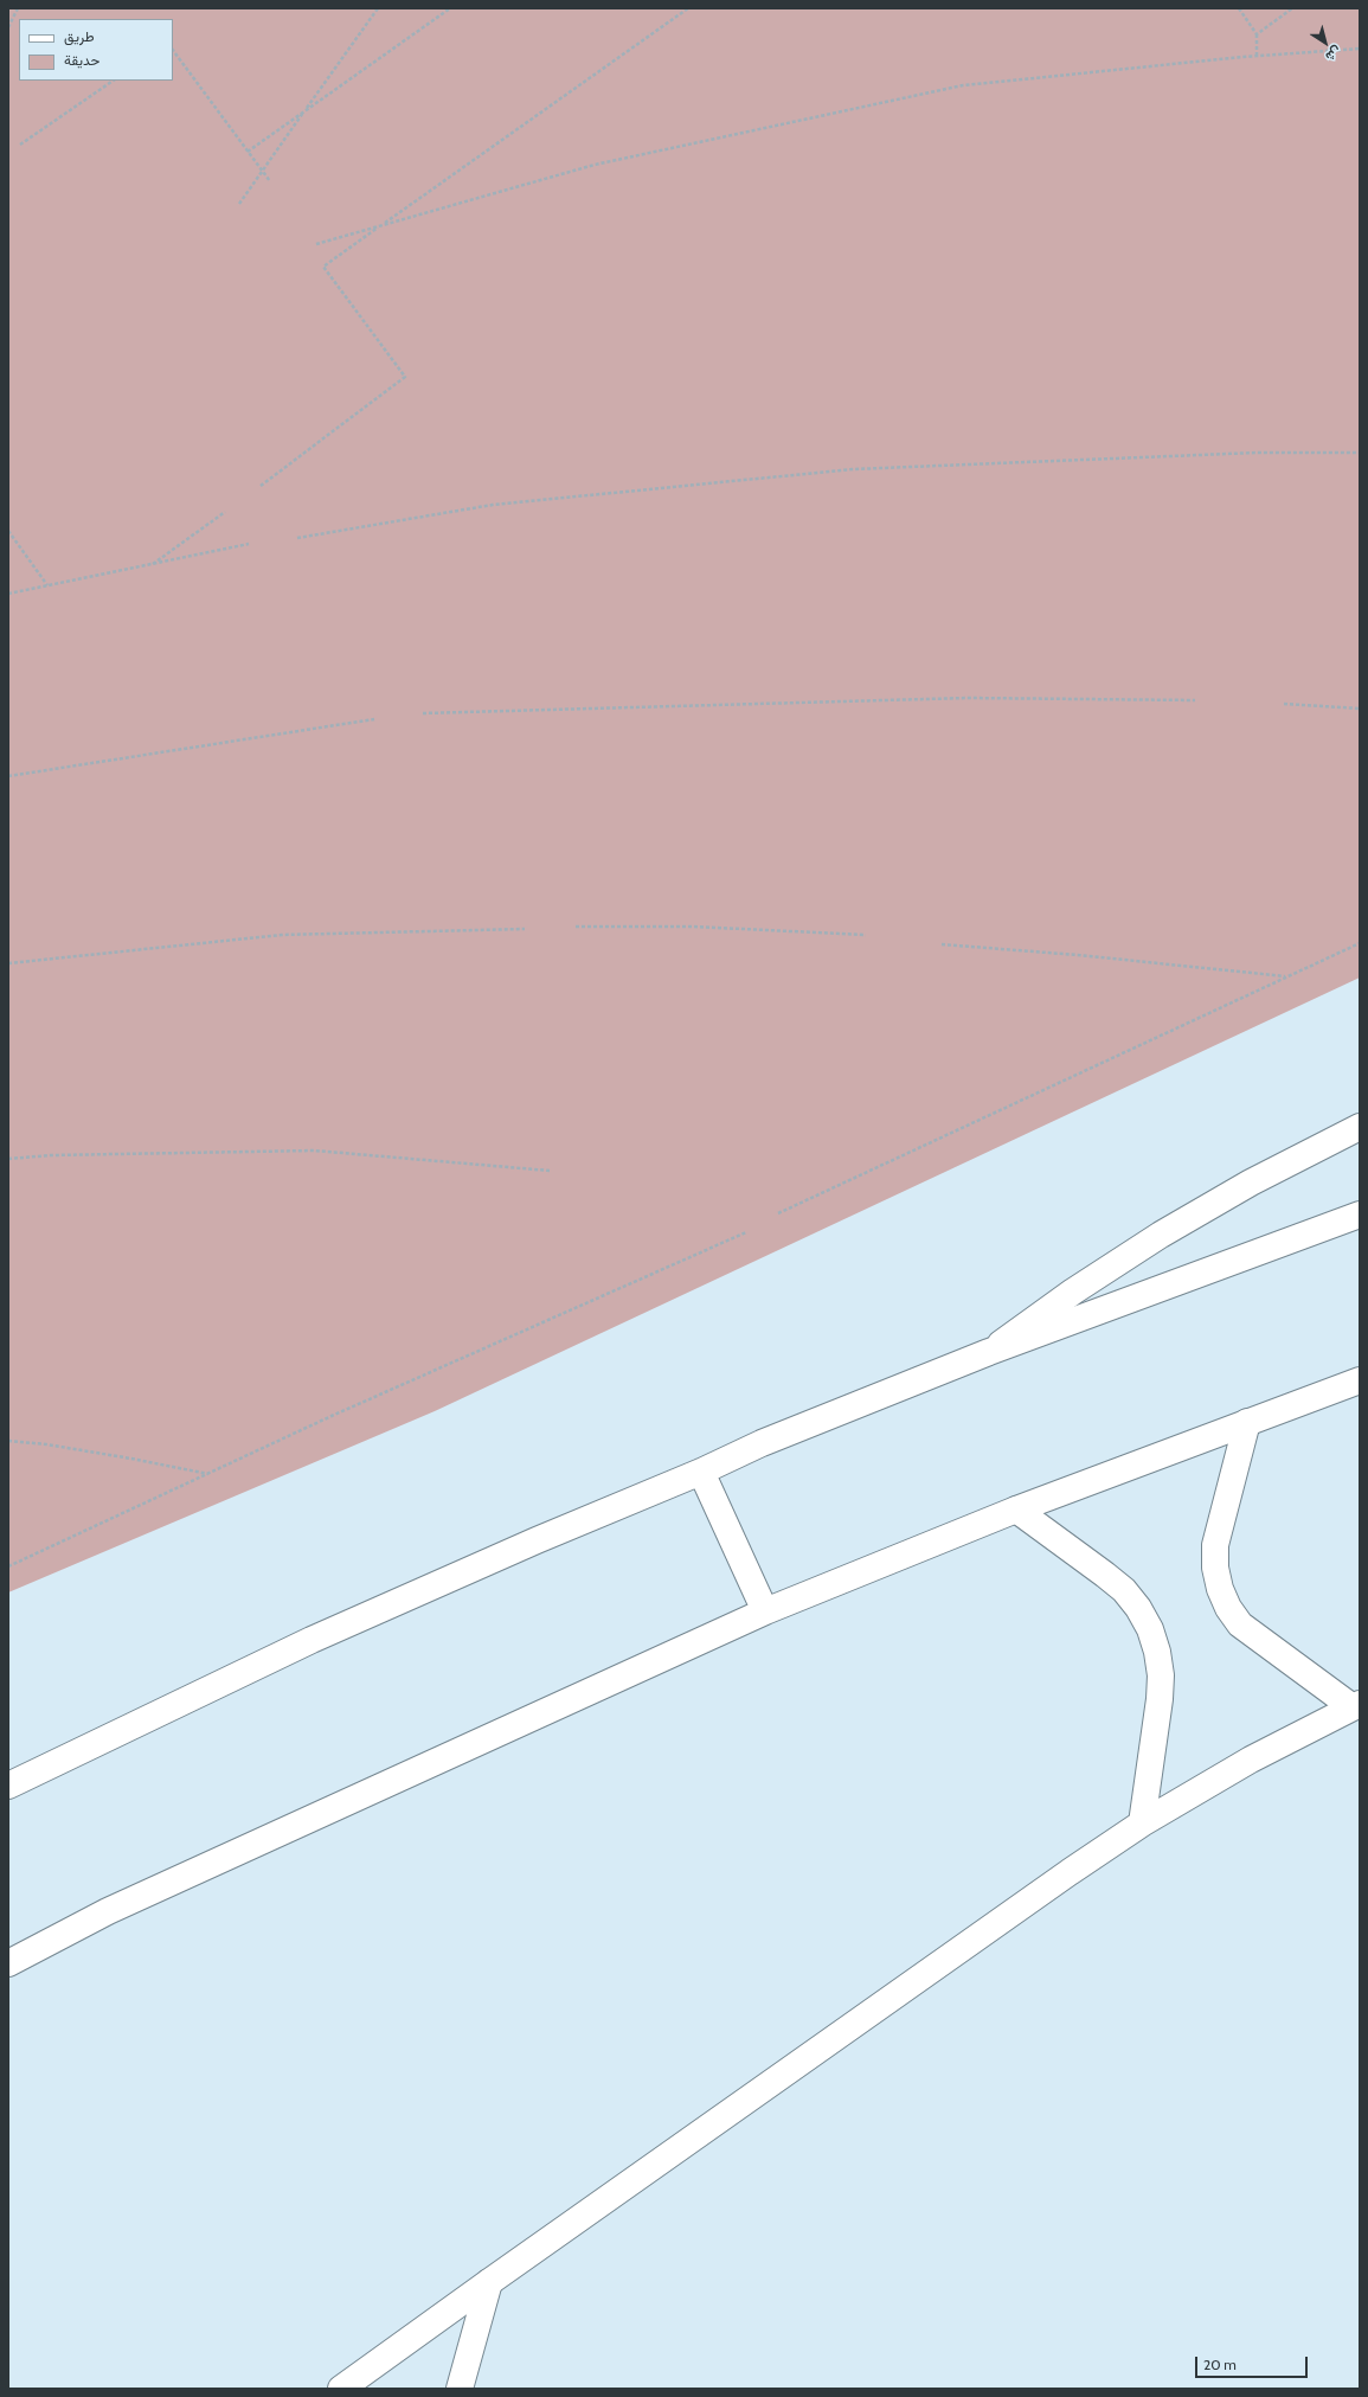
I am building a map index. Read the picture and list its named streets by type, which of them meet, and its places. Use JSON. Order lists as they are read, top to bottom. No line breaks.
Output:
{"legend":["طريق","حديقة"],"scale_bar":"20 m","north":"bottom right"}
